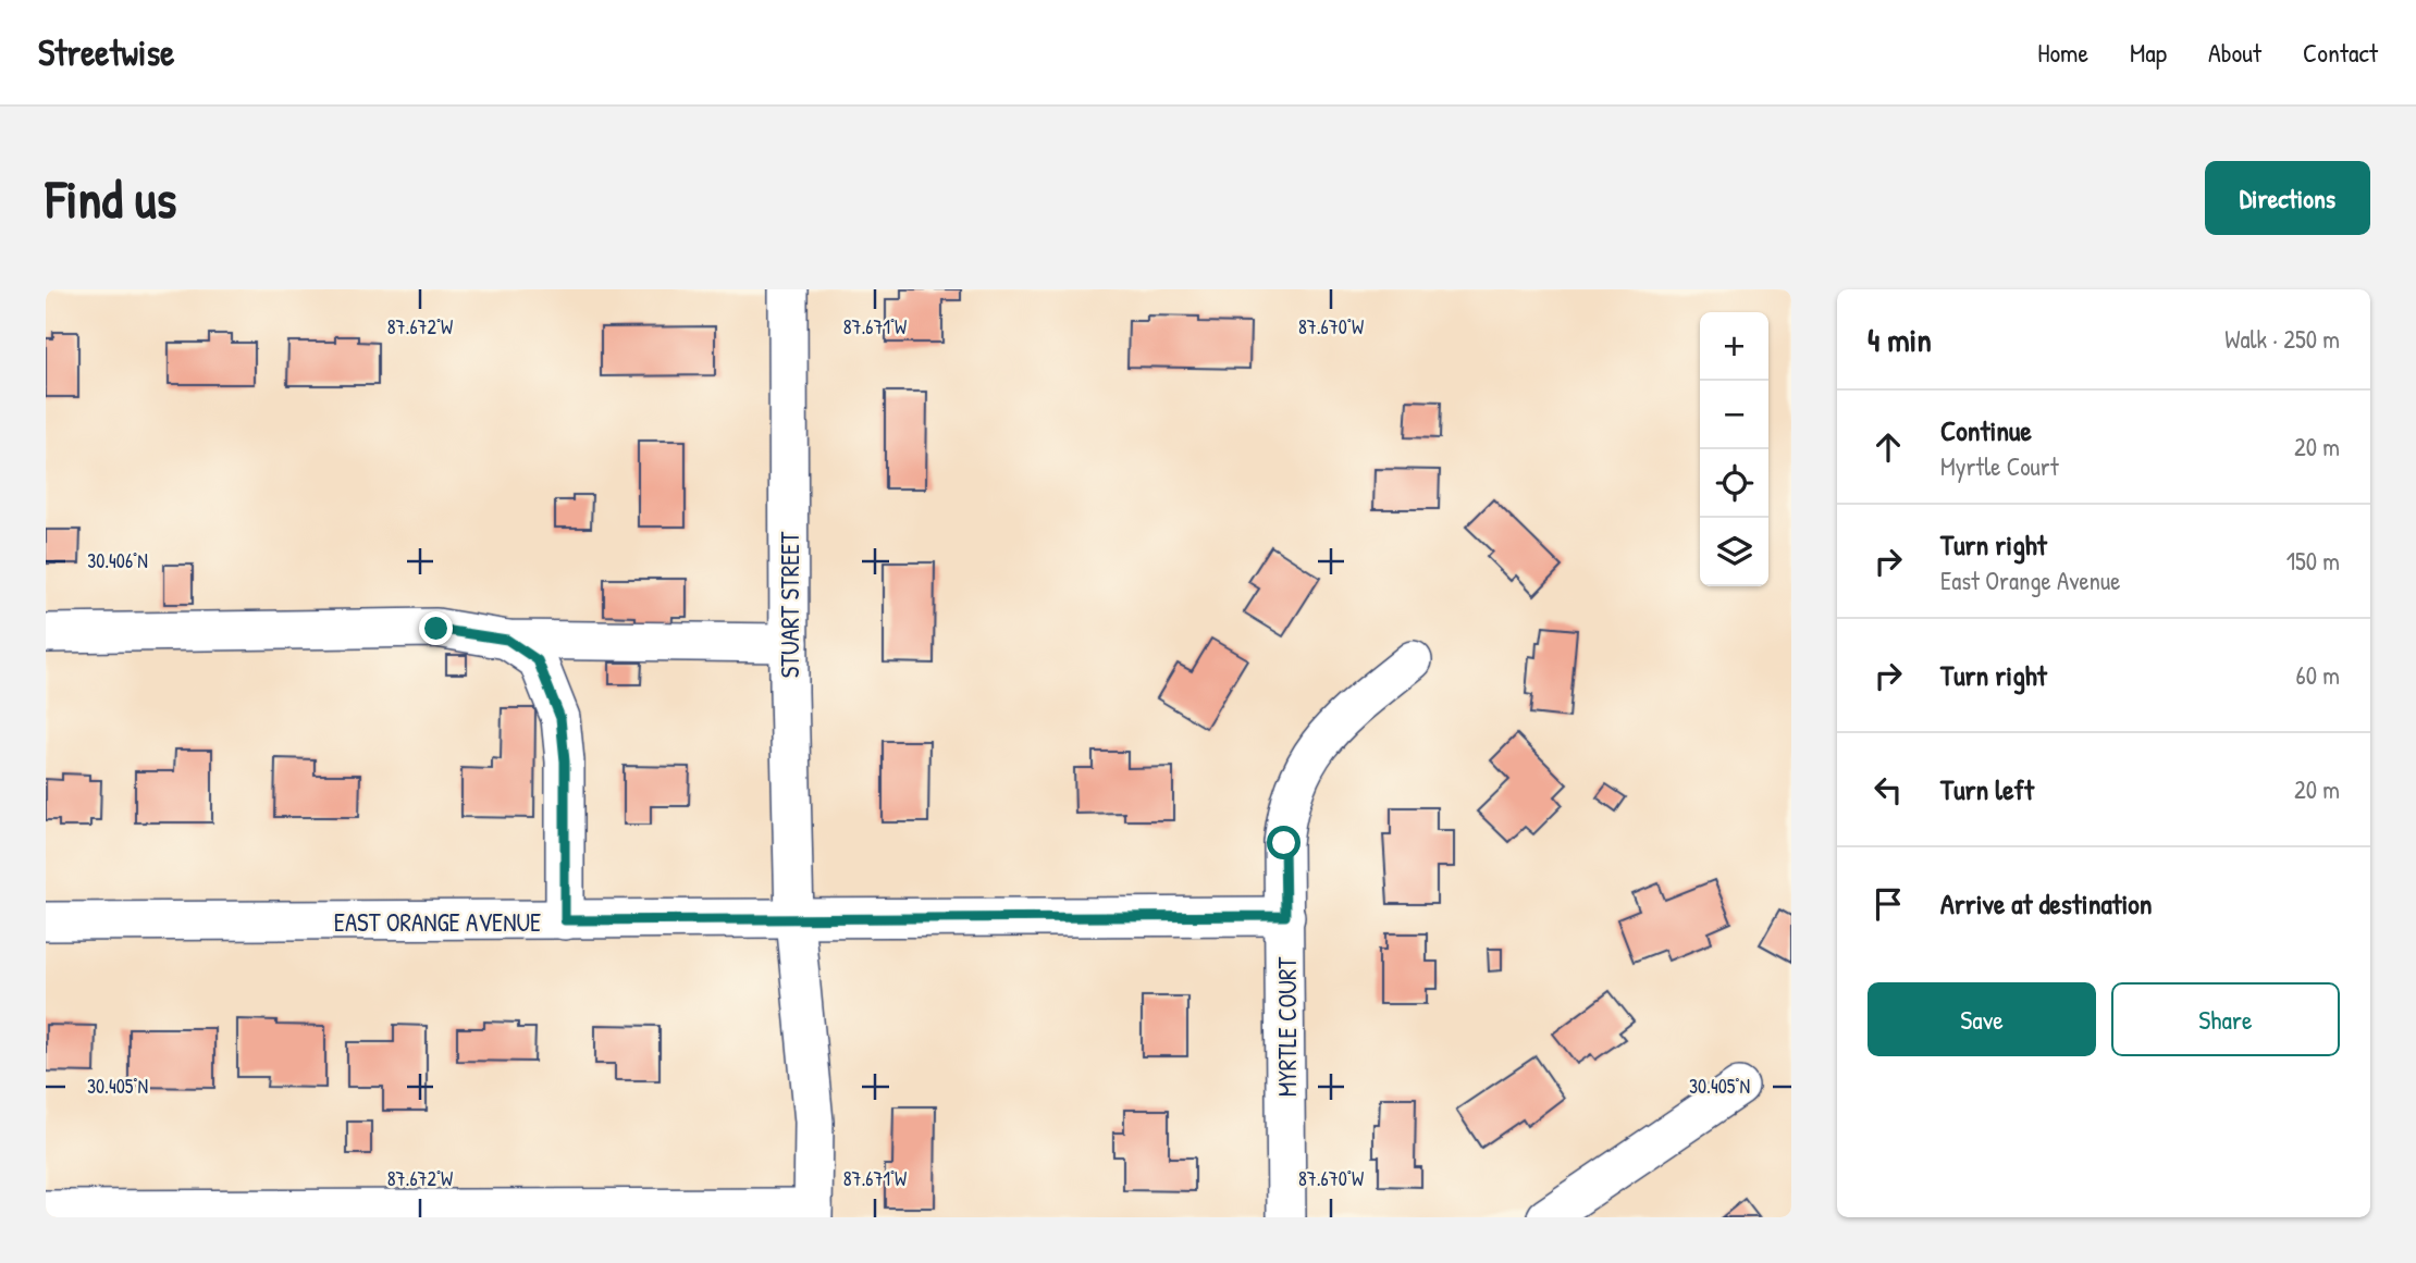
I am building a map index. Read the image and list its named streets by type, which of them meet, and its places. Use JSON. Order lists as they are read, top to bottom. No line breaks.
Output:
{"streets":{"street":["STUART STREET","EAST ORANGE AVENUE","MYRTLE COURT"]},"crossings":[["STUART STREET","EAST ORANGE AVENUE"],["EAST ORANGE AVENUE","MYRTLE COURT"]],"page":{"header":"Streetwise","nav":["Home","Map","About","Contact"],"buttons":["Directions",["Save","Share"]],"title":"Find us","heading":["4 min","Walk · 250 m"],"map_buttons":["+","−"],"list":[["Continue","Myrtle Court","20 m"],["Turn right","East Orange Avenue","150 m"],["Turn right","60 m"],["Turn left","20 m"],"Arrive at destination"]},"coordinates":["87.672°W","87.671°W","87.670°W","30.406°N","30.405°N"]}
